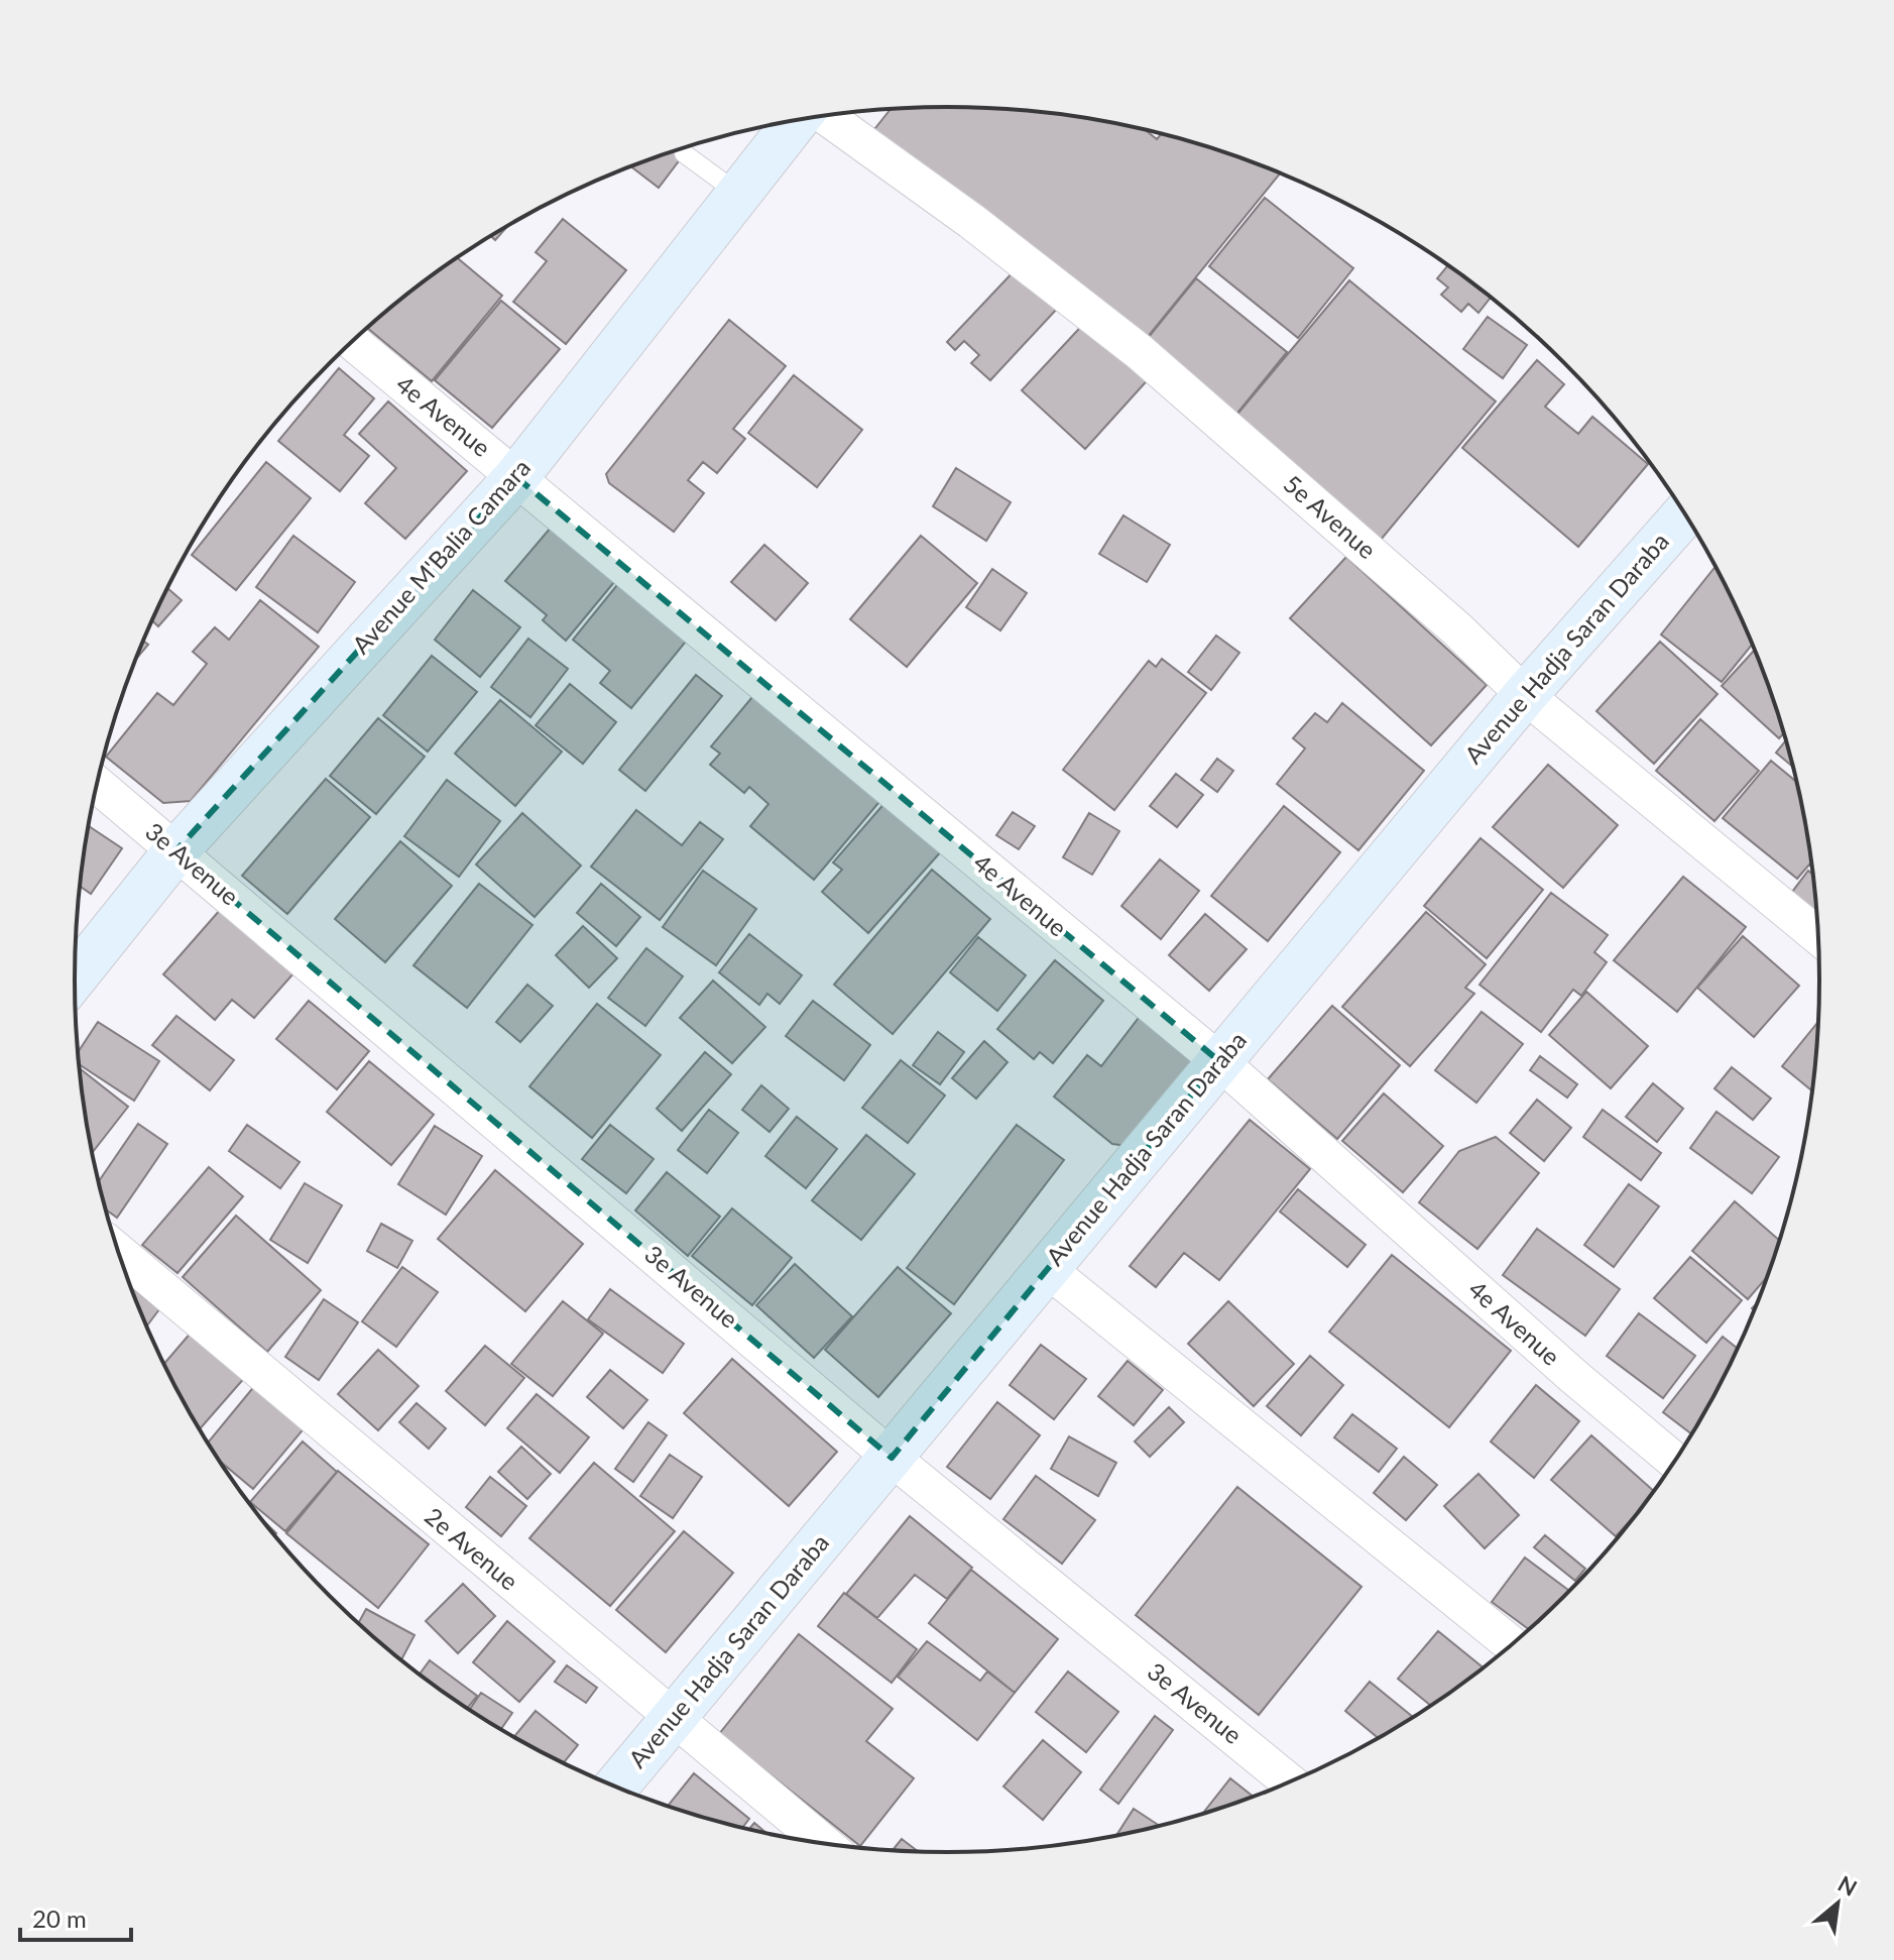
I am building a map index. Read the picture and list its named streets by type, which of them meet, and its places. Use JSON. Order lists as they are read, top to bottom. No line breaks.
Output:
{"streets":{"main road":["Avenue M'Balia Camara","Avenue Hadja Saran Daraba"],"street":["4e Avenue","5e Avenue","3e Avenue","2e Avenue"]},"crossings":[["4e Avenue","Avenue M'Balia Camara"],["4e Avenue","Avenue Hadja Saran Daraba"],["5e Avenue","Avenue Hadja Saran Daraba"],["Avenue M'Balia Camara","3e Avenue"],["Avenue Hadja Saran Daraba","3e Avenue"],["Avenue Hadja Saran Daraba","2e Avenue"]],"scale_bar":"20 m","north":"top right"}
